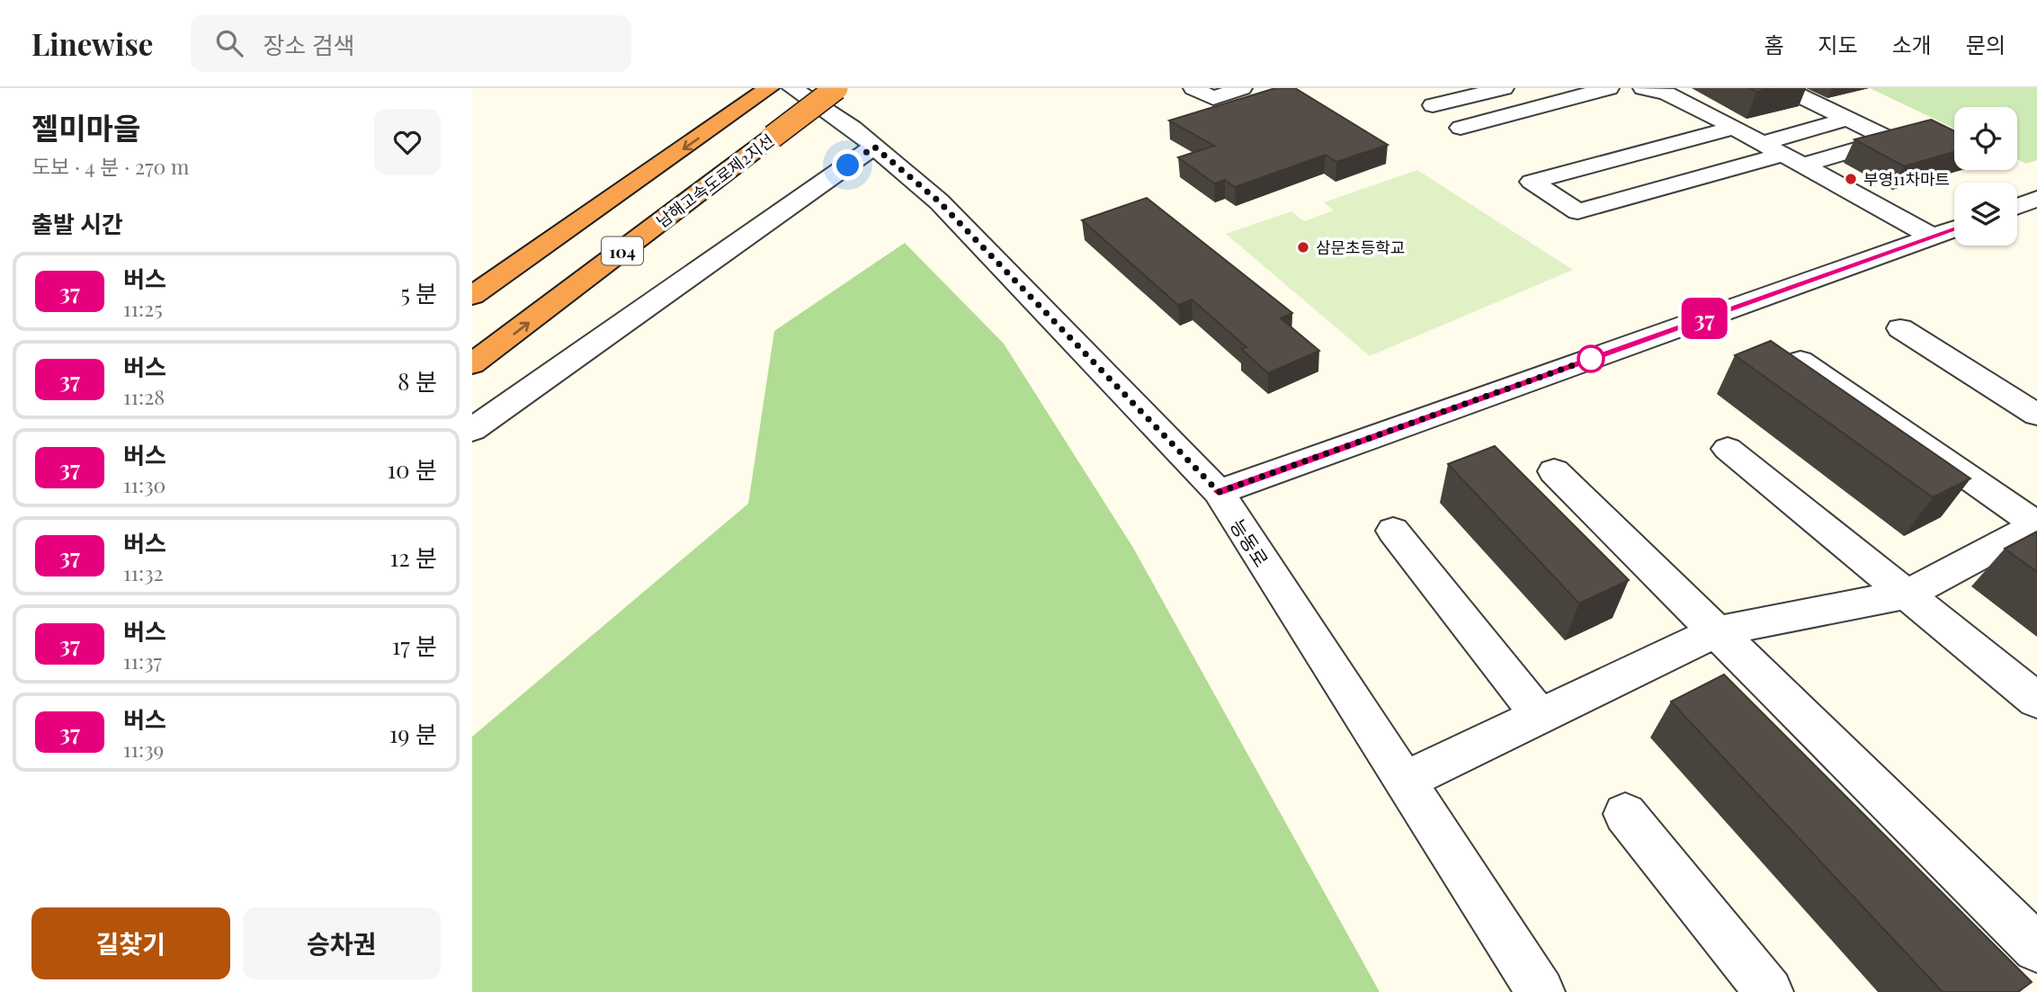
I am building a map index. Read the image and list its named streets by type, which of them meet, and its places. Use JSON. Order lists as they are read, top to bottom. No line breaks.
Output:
{"streets":{"highway":["남해고속도로제2지선","104"],"street":["능동로"]},"places":["부영11차마트","삼문초등학교"],"lines":["bus line 37"],"page":{"header":"Linewise","search":"장소 검색","nav":["홈","지도","소개","문의"],"heading":[["젤미마을","도보 · 4 분 · 270 m"],"출발 시간"],"on_map":"37","list":[{"mark":"37","name":"버스","note":"11:25","value":"5 분"},{"mark":"37","name":"버스","note":"11:28","value":"8 분"},{"mark":"37","name":"버스","note":"11:30","value":"10 분"},{"mark":"37","name":"버스","note":"11:32","value":"12 분"},{"mark":"37","name":"버스","note":"11:37","value":"17 분"},{"mark":"37","name":"버스","note":"11:39","value":"19 분"}],"buttons":["길찾기","승차권"]}}
